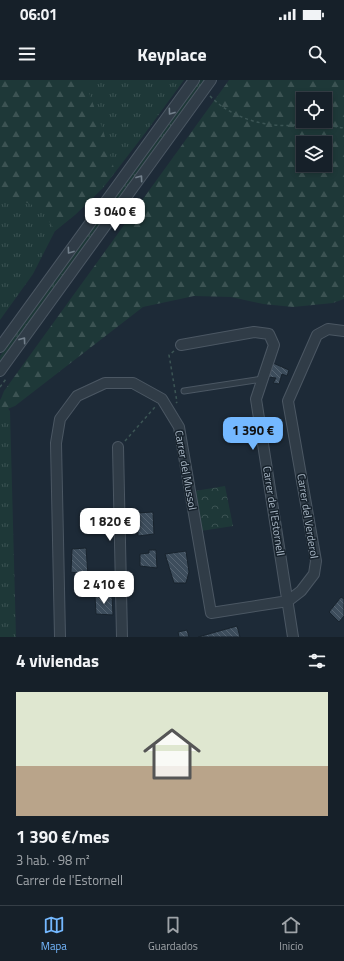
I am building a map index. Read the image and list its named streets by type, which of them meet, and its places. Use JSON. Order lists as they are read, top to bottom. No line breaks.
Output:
{"streets":{"street":["Carrer del Mussol","Carrer de l'Estornell","Carrer del Verderol"]},"crossings":[["Carrer del Mussol","Carrer de l'Estornell"],["Carrer del Mussol","Carrer del Verderol"],["Carrer de l'Estornell","Carrer del Verderol"]],"page":{"status":"06:01","header":"Keyplace","price":["3 040 €","1 390 €","1 820 €","2 410 €"],"heading":"4 viviendas","list":[{"name":"1 390 €/mes","note":"3 hab. · 98 m² · Carrer de l'Estornell"}],"tabs":["Mapa","Guardados","Inicio"]}}
